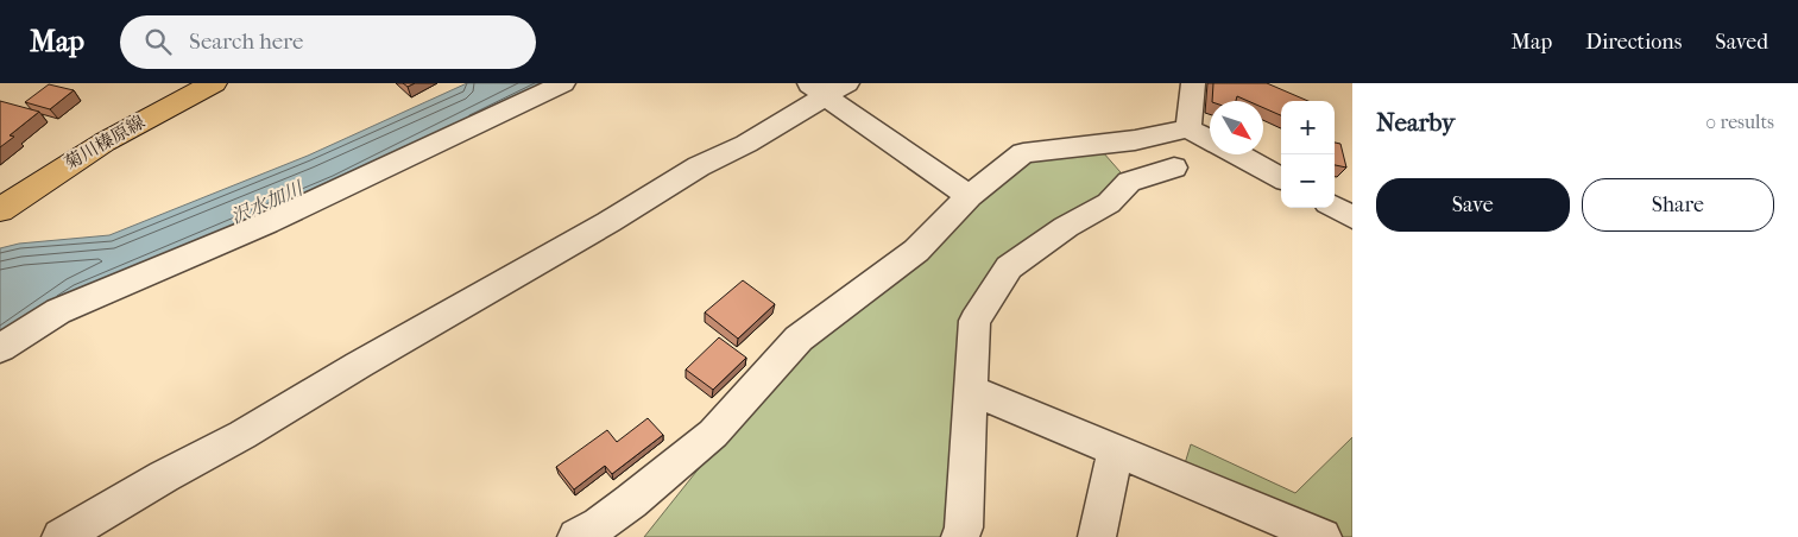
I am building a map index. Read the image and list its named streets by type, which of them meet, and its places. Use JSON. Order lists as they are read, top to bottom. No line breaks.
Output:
{"streets":{"main road":["菊川榛原線"]},"water":["沢水加川"],"north":"bottom right","page":{"header":"Map","search":"Search here","nav":["Map","Directions","Saved"],"heading":["Nearby","0 results"],"map_buttons":["+","−"],"buttons":["Save","Share"]}}
